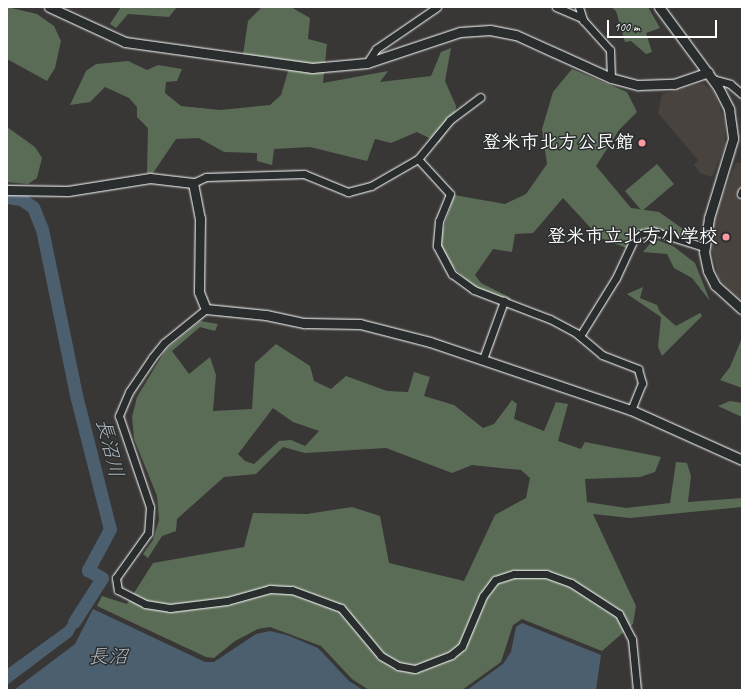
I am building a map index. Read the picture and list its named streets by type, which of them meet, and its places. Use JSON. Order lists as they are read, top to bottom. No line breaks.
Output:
{"water":["長沼川","長沼"],"places":["登米市北方公民館","登米市立北方小学校"],"scale_bar":"100 m"}
